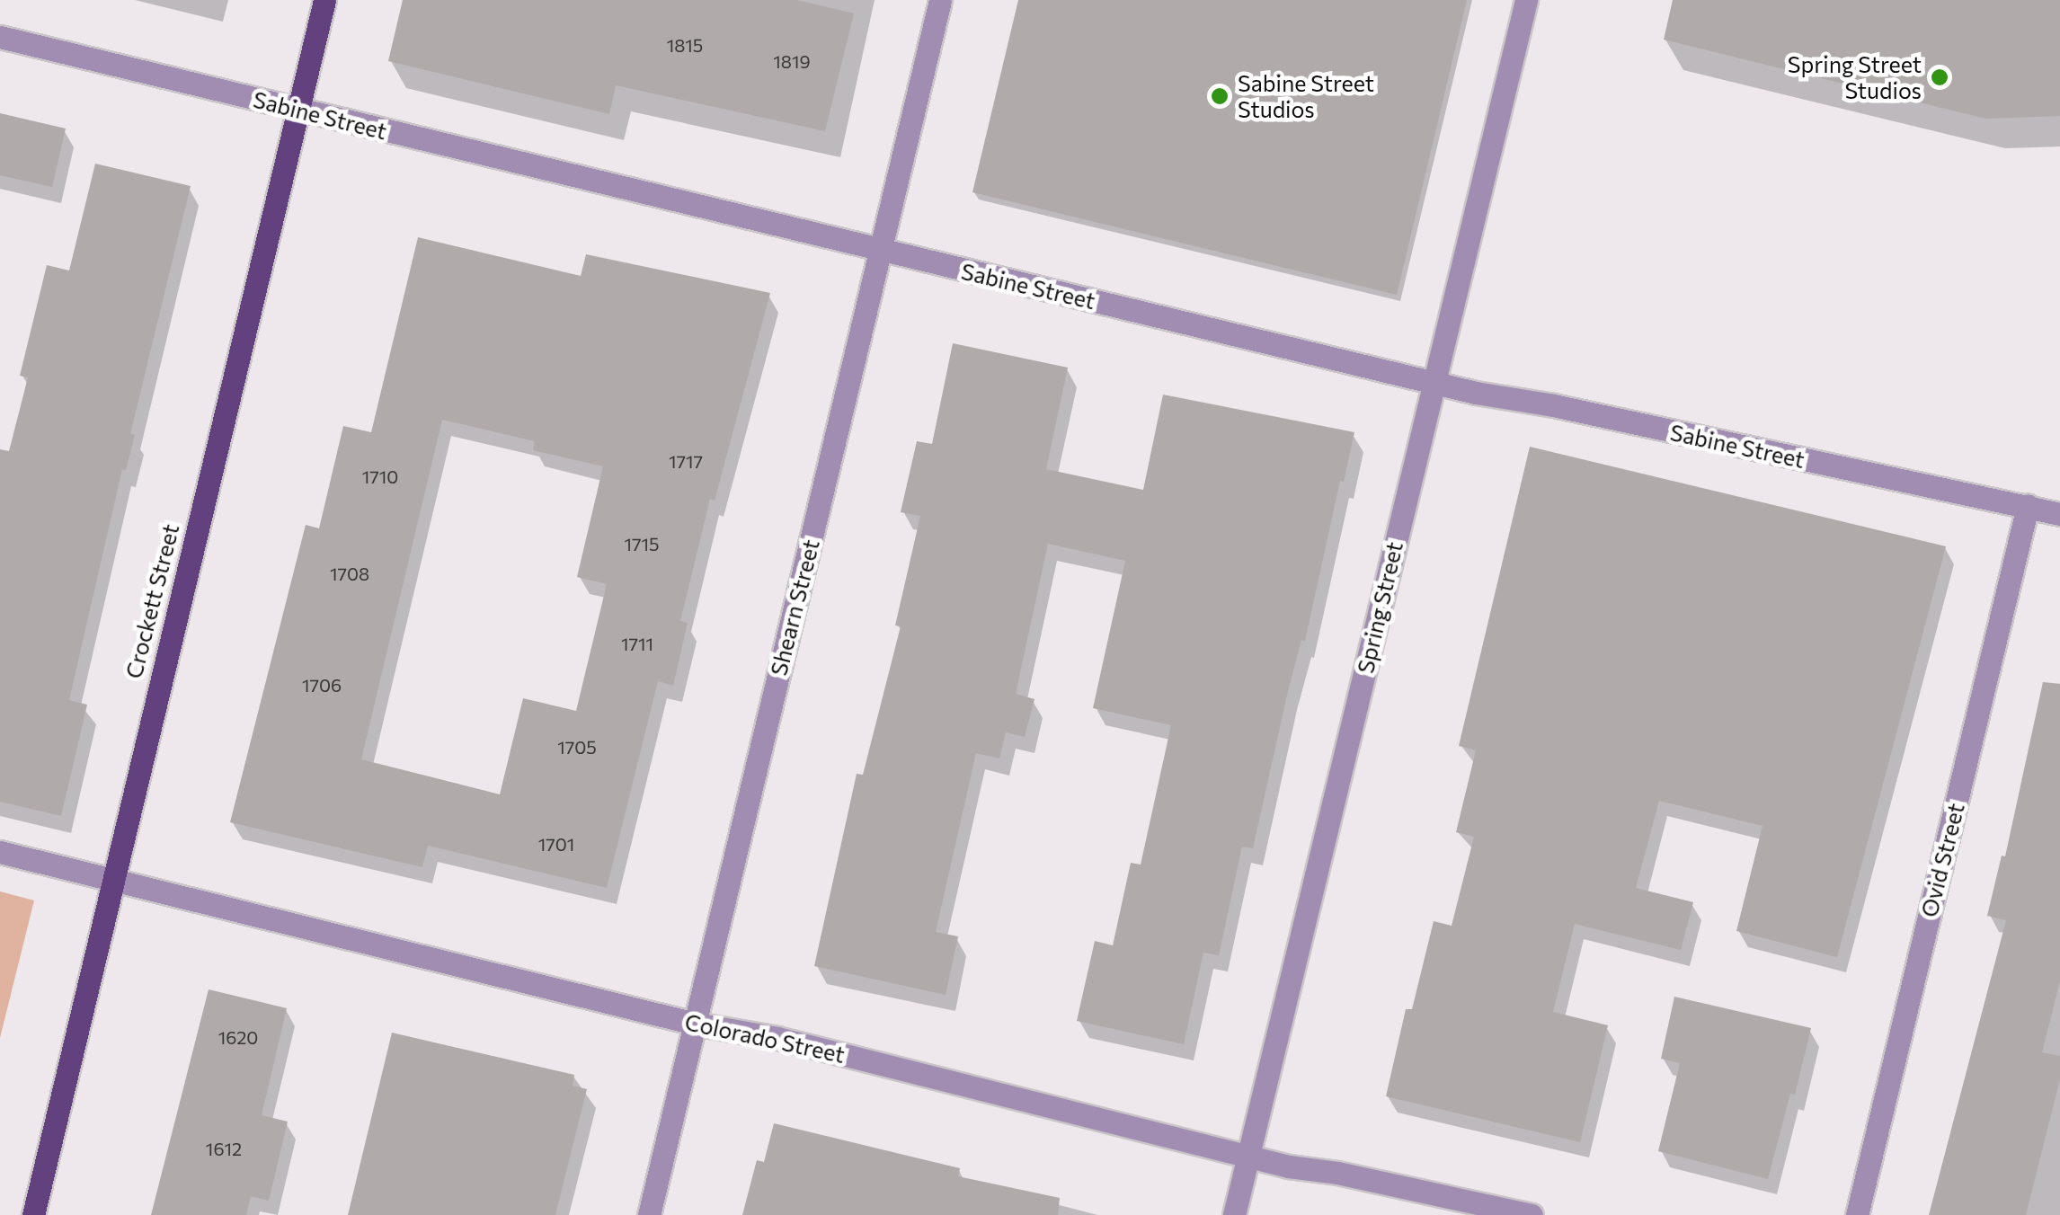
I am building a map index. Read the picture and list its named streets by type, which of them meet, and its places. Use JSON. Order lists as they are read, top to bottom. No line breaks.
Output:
{"streets":{"main road":["Crockett Street"],"street":["Sabine Street","Shearn Street","Spring Street","Ovid Street","Colorado Street"]},"crossings":[["Sabine Street","Crockett Street"],["Sabine Street","Shearn Street"],["Sabine Street","Spring Street"],["Sabine Street","Ovid Street"],["Crockett Street","Colorado Street"],["Shearn Street","Colorado Street"],["Spring Street","Colorado Street"]],"places":["Spring Street Studios","Sabine Street Studios"],"house_numbers":["1815","1819","1717","1710","1715","1708","1711","1706","1705","1701","1620","1612"]}
